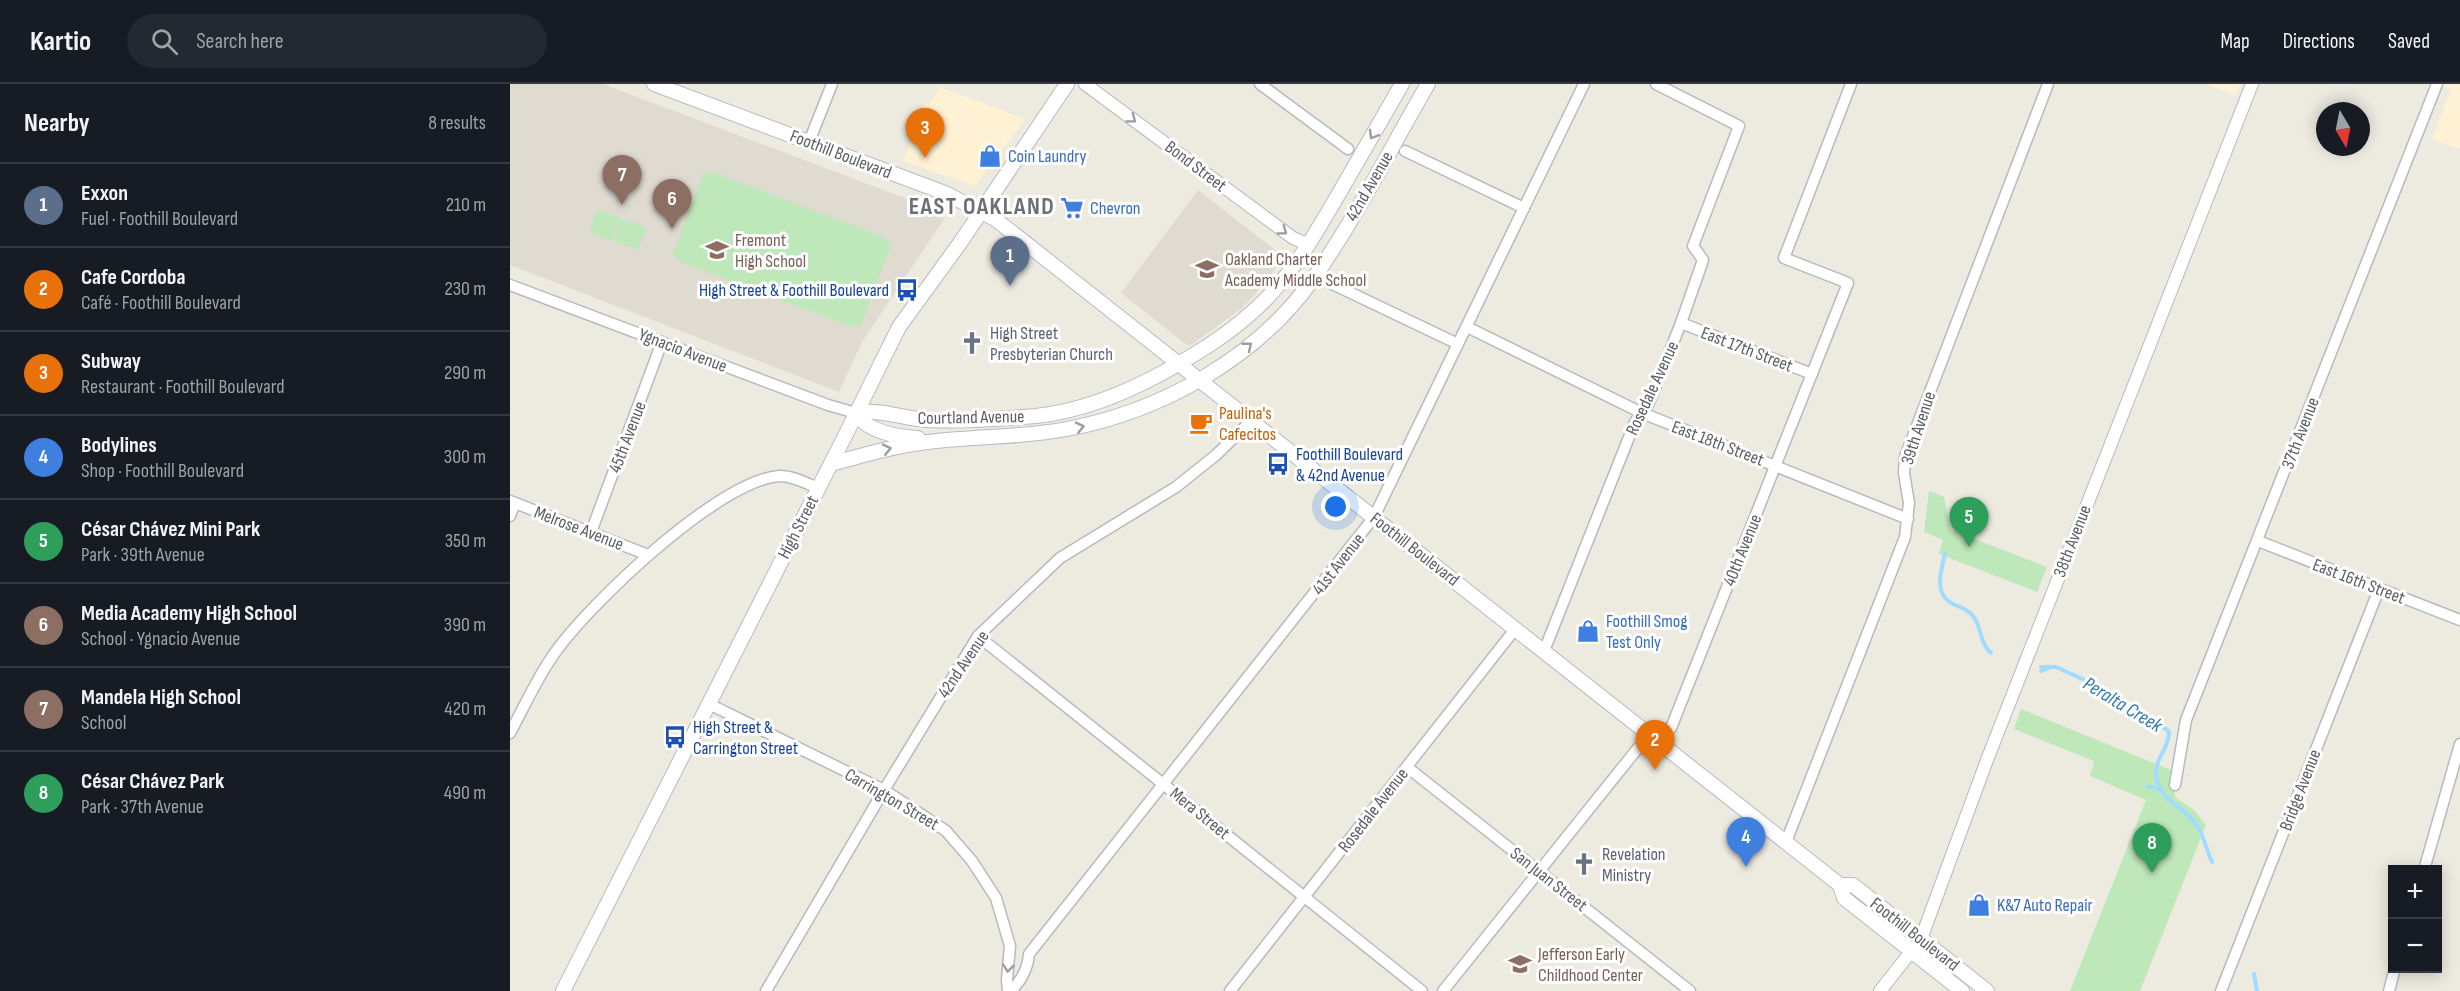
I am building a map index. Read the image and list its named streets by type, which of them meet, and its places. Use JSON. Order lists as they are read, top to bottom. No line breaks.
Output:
{"streets":{"main road":["Foothill Boulevard","42nd Avenue","Courtland Avenue","High Street"],"street":["Bond Street","East 17th Street","Ygnacio Avenue","Rosedale Avenue","39th Avenue","37th Avenue","45th Avenue","East 18th Street","Melrose Avenue","38th Avenue","40th Avenue","41st Avenue","East 16th Street","Bridge Avenue","Carrington Street","Mera Street","San Juan Street"]},"crossings":[["Foothill Boulevard","42nd Avenue"],["Foothill Boulevard","Rosedale Avenue"],["Foothill Boulevard","Courtland Avenue"],["Foothill Boulevard","39th Avenue"],["Foothill Boulevard","High Street"],["Foothill Boulevard","38th Avenue"],["Foothill Boulevard","40th Avenue"],["Foothill Boulevard","41st Avenue"],["Bond Street","42nd Avenue"],["42nd Avenue","Courtland Avenue"],["42nd Avenue","Carrington Street"],["42nd Avenue","Mera Street"],["East 17th Street","Rosedale Avenue"],["East 17th Street","40th Avenue"],["Ygnacio Avenue","Courtland Avenue"],["Ygnacio Avenue","45th Avenue"],["Ygnacio Avenue","High Street"],["Rosedale Avenue","East 18th Street"],["Rosedale Avenue","Mera Street"],["Rosedale Avenue","San Juan Street"],["Courtland Avenue","High Street"],["39th Avenue","East 18th Street"],["37th Avenue","East 16th Street"],["45th Avenue","Melrose Avenue"],["East 18th Street","40th Avenue"],["East 18th Street","41st Avenue"],["High Street","Carrington Street"],["40th Avenue","San Juan Street"],["41st Avenue","Carrington Street"],["41st Avenue","Mera Street"],["East 16th Street","Bridge Avenue"]],"districts":["EAST OAKLAND"],"water":["Peralta Creek"],"places":{"shop":["Coin Laundry","Foothill Smog Test Only","K&7 Auto Repair"],"supermarket":["Chevron"],"school or university":["Fremont High School","Oakland Charter Academy Middle School","Jefferson Early Childhood Center"],"bus stop":["High Street & Foothill Boulevard","Foothill Boulevard & 42nd Avenue","High Street & Carrington Street"],"church":["High Street Presbyterian Church","Revelation Ministry"],"cafe":["Paulina's Cafecitos"]},"north":"bottom","page":{"header":"Kartio","search":"Search here","nav":["Map","Directions","Saved"],"heading":["Nearby","8 results"],"pins":["3","7","6","1","5","2","4","8"],"list":[{"mark":"1","name":"Exxon","note":"Fuel · Foothill Boulevard","value":"210 m"},{"mark":"2","name":"Cafe Cordoba","note":"Café · Foothill Boulevard","value":"230 m"},{"mark":"3","name":"Subway","note":"Restaurant · Foothill Boulevard","value":"290 m"},{"mark":"4","name":"Bodylines","note":"Shop · Foothill Boulevard","value":"300 m"},{"mark":"5","name":"César Chávez Mini Park","note":"Park · 39th Avenue","value":"350 m"},{"mark":"6","name":"Media Academy High School","note":"School · Ygnacio Avenue","value":"390 m"},{"mark":"7","name":"Mandela High School","note":"School","value":"420 m"},{"mark":"8","name":"César Chávez Park","note":"Park · 37th Avenue","value":"490 m"}],"map_buttons":["+","−"]}}
